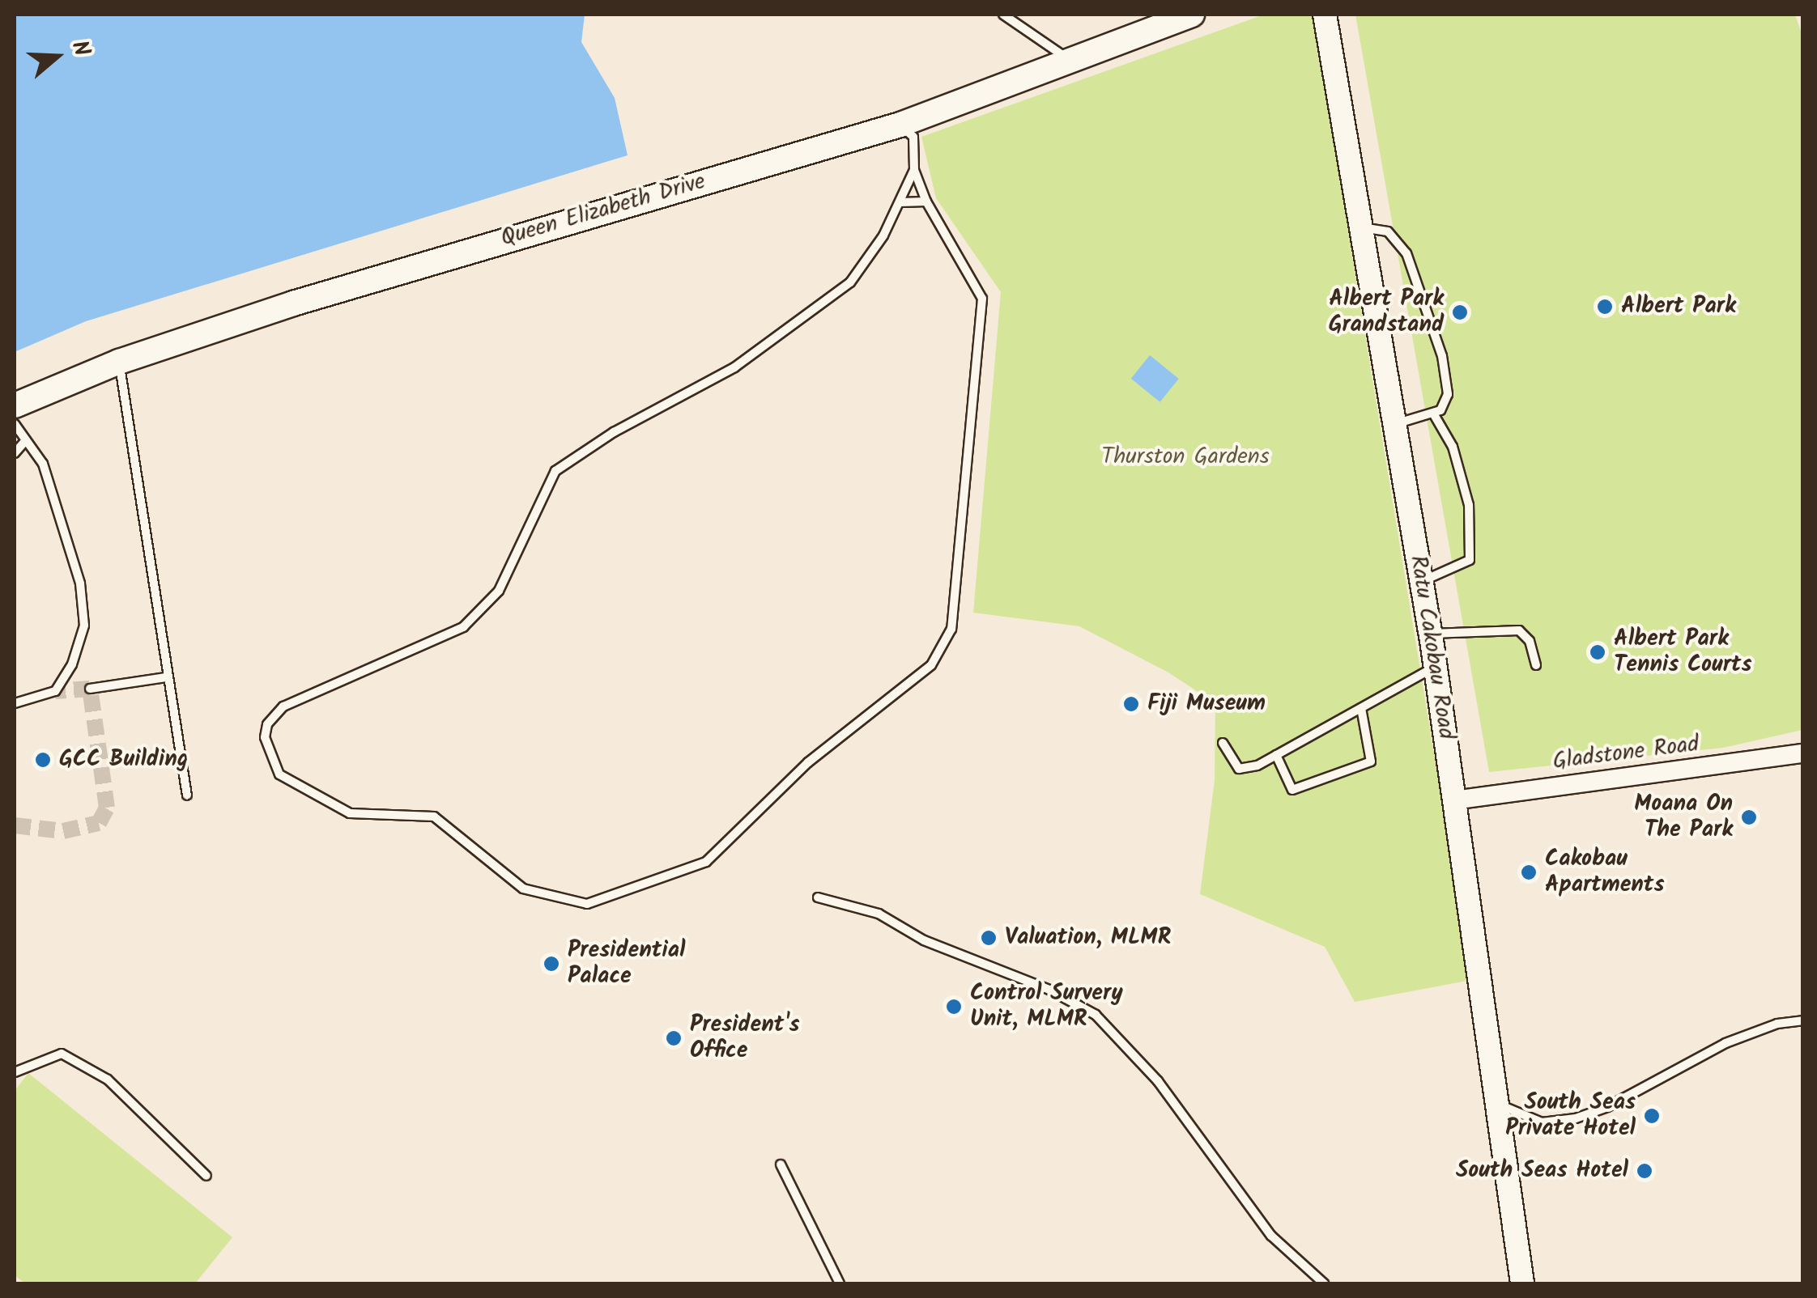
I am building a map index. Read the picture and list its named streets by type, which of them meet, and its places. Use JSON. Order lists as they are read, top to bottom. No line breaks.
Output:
{"streets":{"main road":["Queen Elizabeth Drive","Ratu Cakobau Road"],"street":["Gladstone Road"]},"crossings":[["Ratu Cakobau Road","Gladstone Road"]],"parks":["Thurston Gardens"],"places":["Albert Park","Albert Park Grandstand","Albert Park Tennis Courts","Fiji Museum","GCC Building","Moana On The Park","Cakobau Apartments","Valuation, MLMR","Presidential Palace","Control Survery Unit, MLMR","President's Office","South Seas Private Hotel","South Seas Hotel"],"north":"right"}
